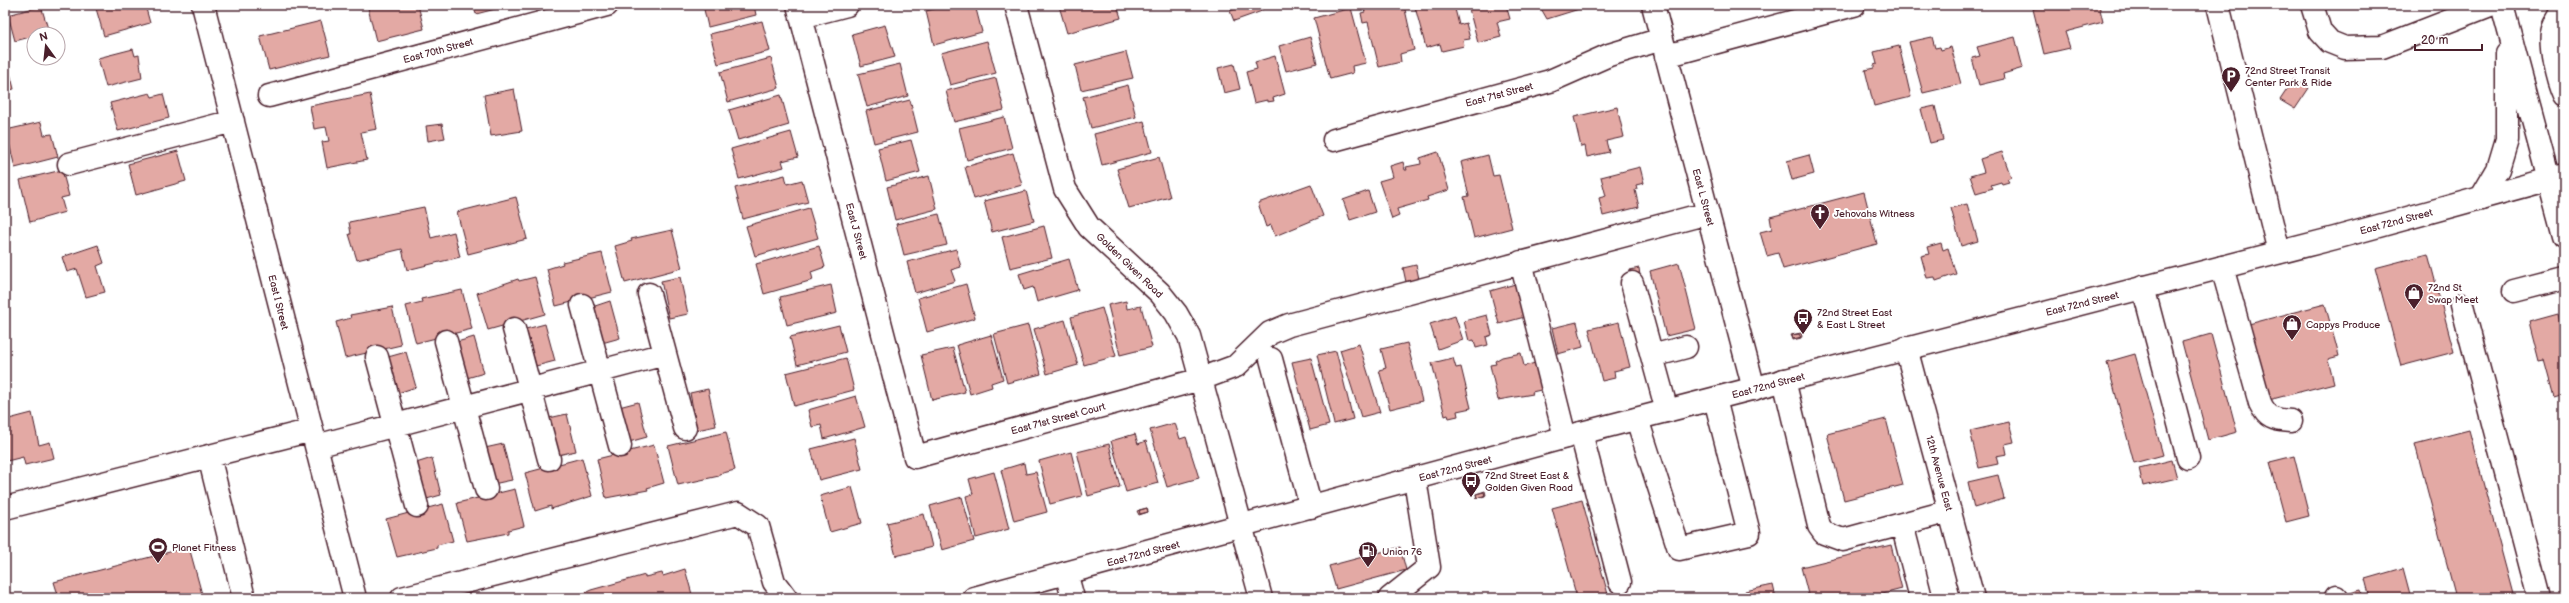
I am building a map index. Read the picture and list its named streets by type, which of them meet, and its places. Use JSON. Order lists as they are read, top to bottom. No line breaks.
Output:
{"streets":{"street":["East 70th Street","East 71st Street","East L Street","East 72nd Street","East J Street","Golden Given Road","East I Street","East 71st Street Court","12th Avenue East"]},"crossings":[["East 71st Street","East L Street"],["East L Street","East 72nd Street"],["East L Street","East 71st Street Court"],["East 72nd Street","Golden Given Road"],["East 72nd Street","12th Avenue East"],["East J Street","East 71st Street Court"],["Golden Given Road","East 71st Street Court"]],"places":{"parking":["72nd Street Transit Center Park & Ride"],"church":["Jehovahs Witness"],"shop":["72nd St Swap Meet","Cappys Produce"],"bus stop":["72nd Street East & East L Street","72nd Street East & Golden Given Road"],"sports":["Planet Fitness"],"fuel station":["Union 76"]},"scale_bar":"20 m","north":"top"}
